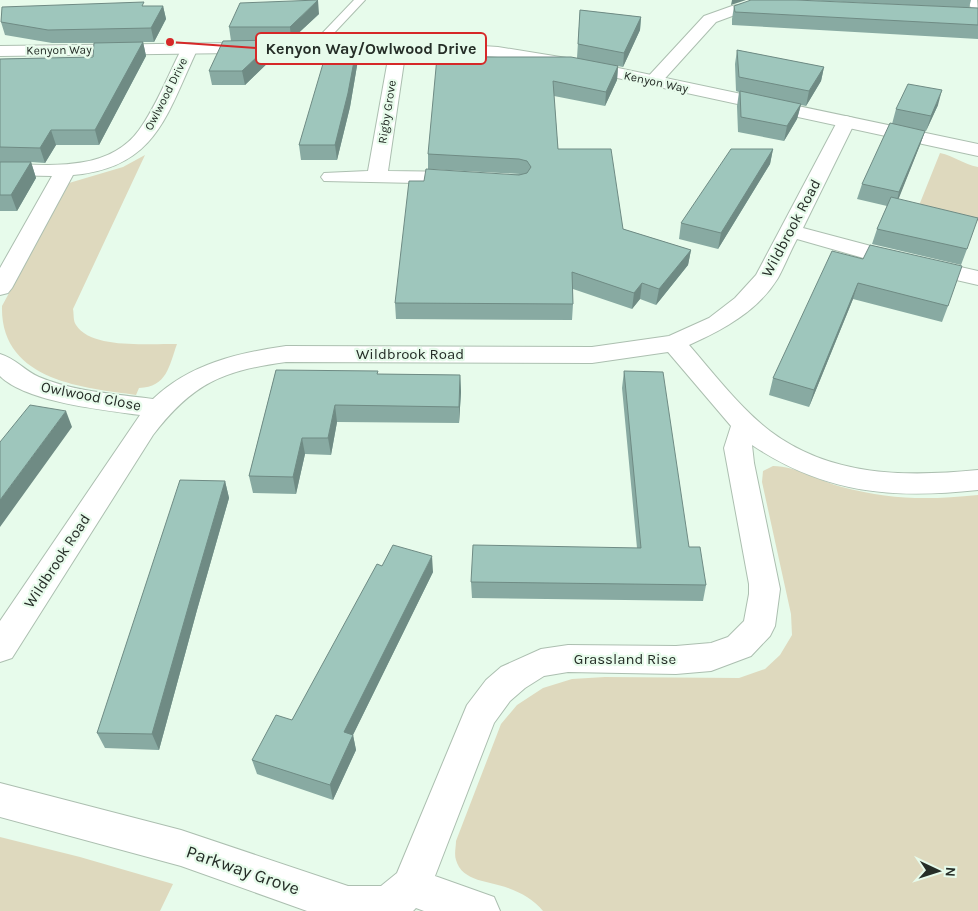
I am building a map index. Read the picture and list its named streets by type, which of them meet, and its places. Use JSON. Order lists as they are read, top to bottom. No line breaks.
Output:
{"streets":{"street":["Kenyon Way","Owlwood Drive","Rigby Grove","Wildbrook Road","Owlwood Close","Grassland Rise","Parkway Grove"]},"crossings":[["Kenyon Way","Owlwood Drive"],["Kenyon Way","Rigby Grove"],["Kenyon Way","Wildbrook Road"],["Wildbrook Road","Owlwood Close"],["Grassland Rise","Parkway Grove"]],"places":["Kenyon Way/Owlwood Drive"],"north":"right"}
